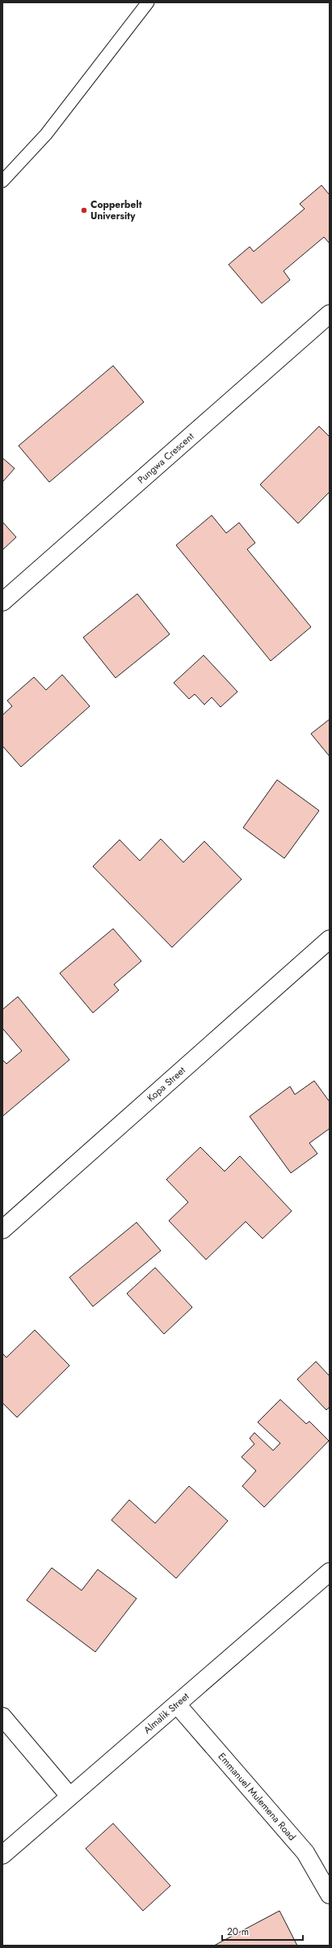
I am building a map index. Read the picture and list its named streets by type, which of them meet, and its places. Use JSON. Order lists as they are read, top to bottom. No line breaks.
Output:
{"streets":{"street":["Pungwa Crescent","Kopa Street","Almalik Street","Emmanuel Mulemena Road"]},"crossings":[["Almalik Street","Emmanuel Mulemena Road"]],"places":["Copperbelt University"],"scale_bar":"20 m"}
